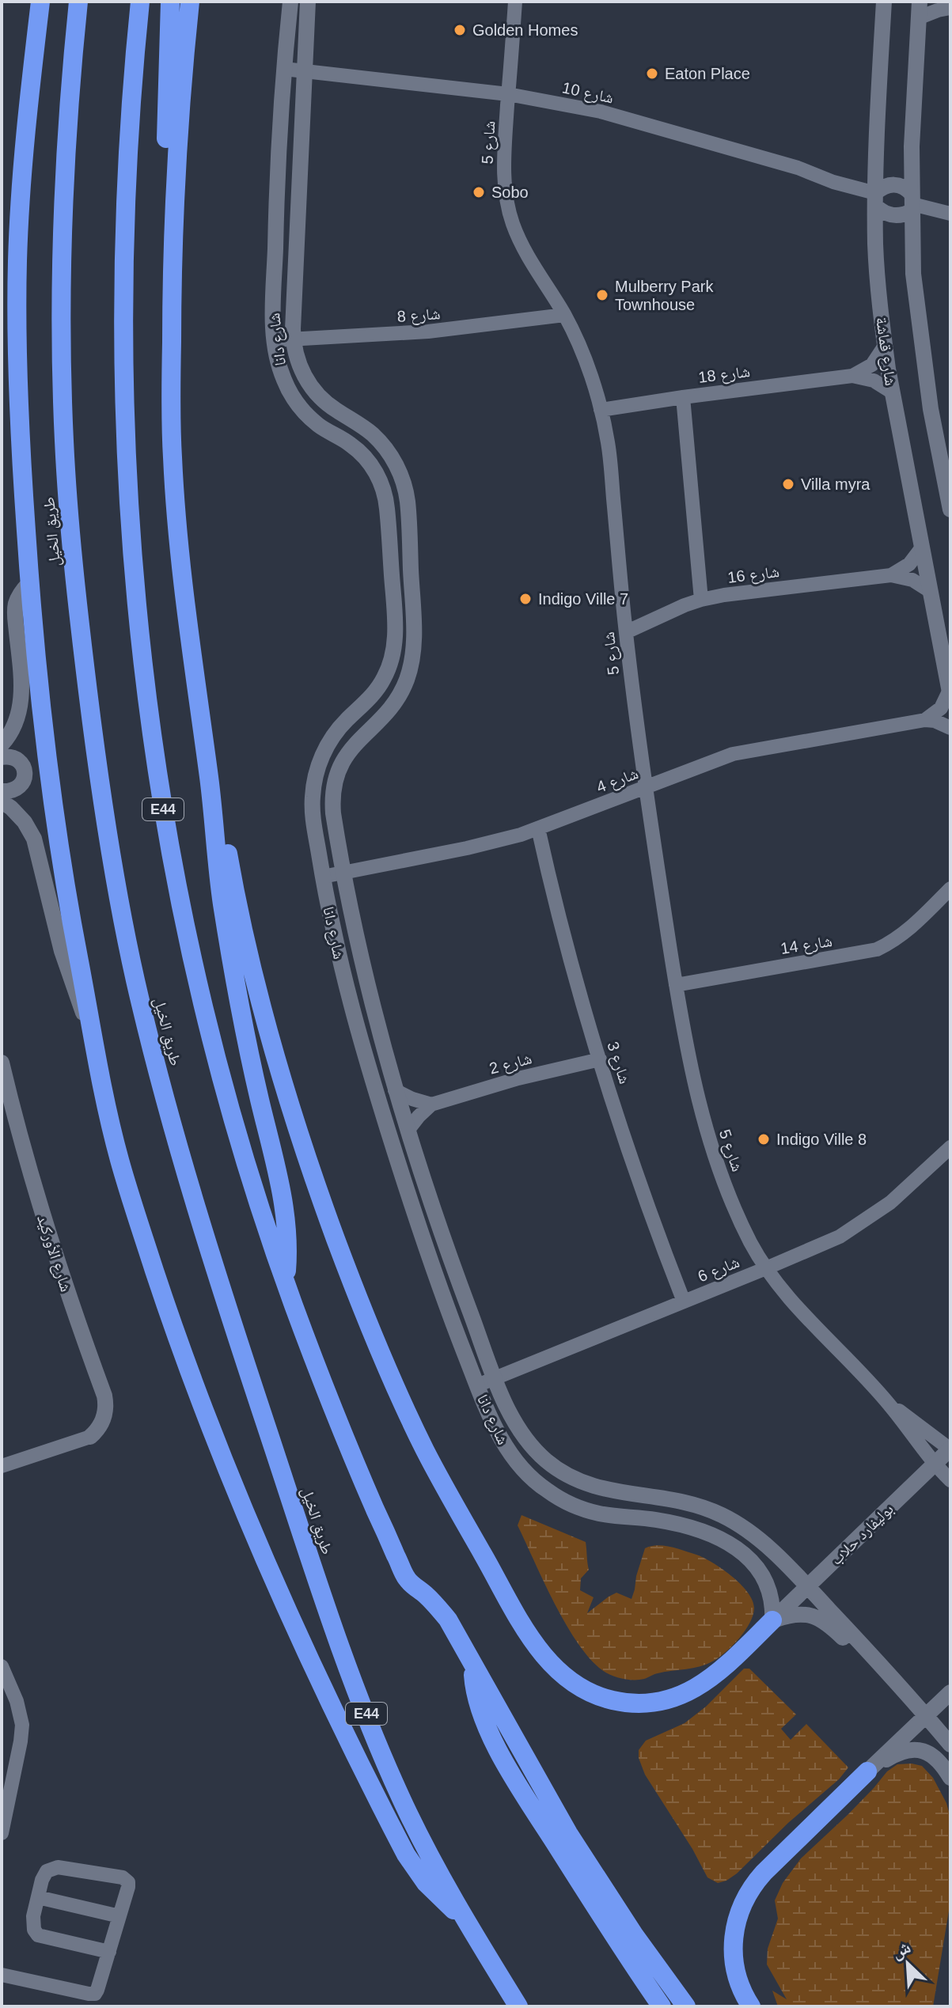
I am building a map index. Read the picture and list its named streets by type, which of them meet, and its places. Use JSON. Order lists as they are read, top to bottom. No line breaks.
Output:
{"streets":{"highway":["طريق الخيل","E44"],"street":["شارع 10","شارع 5","شارع 8","شارع دانا","شارع قماشة","شارع 18","شارع 16","شارع 4","شارع 14","شارع 3","شارع 2","شارع الأوركيد","شارع 6","بوليفارد حلاب"]},"crossings":[["شارع 10","شارع 5"],["شارع 10","شارع دانا"],["شارع 10","شارع قماشة"],["شارع 5","شارع 8"],["شارع 5","شارع 18"],["شارع 5","شارع 16"],["شارع 5","شارع 4"],["شارع 5","شارع 14"],["شارع 5","شارع 6"],["شارع 8","شارع دانا"],["شارع دانا","شارع 4"],["شارع دانا","شارع 6"],["شارع دانا","بوليفارد حلاب"],["شارع قماشة","شارع 18"],["شارع قماشة","شارع 16"],["شارع 4","شارع 3"],["شارع 3","شارع 2"],["شارع 3","شارع 6"]],"places":["Golden Homes","Eaton Place","Sobo","Mulberry Park Townhouse","Villa myra","Indigo Ville 7","Indigo Ville 8"],"north":"top left"}
